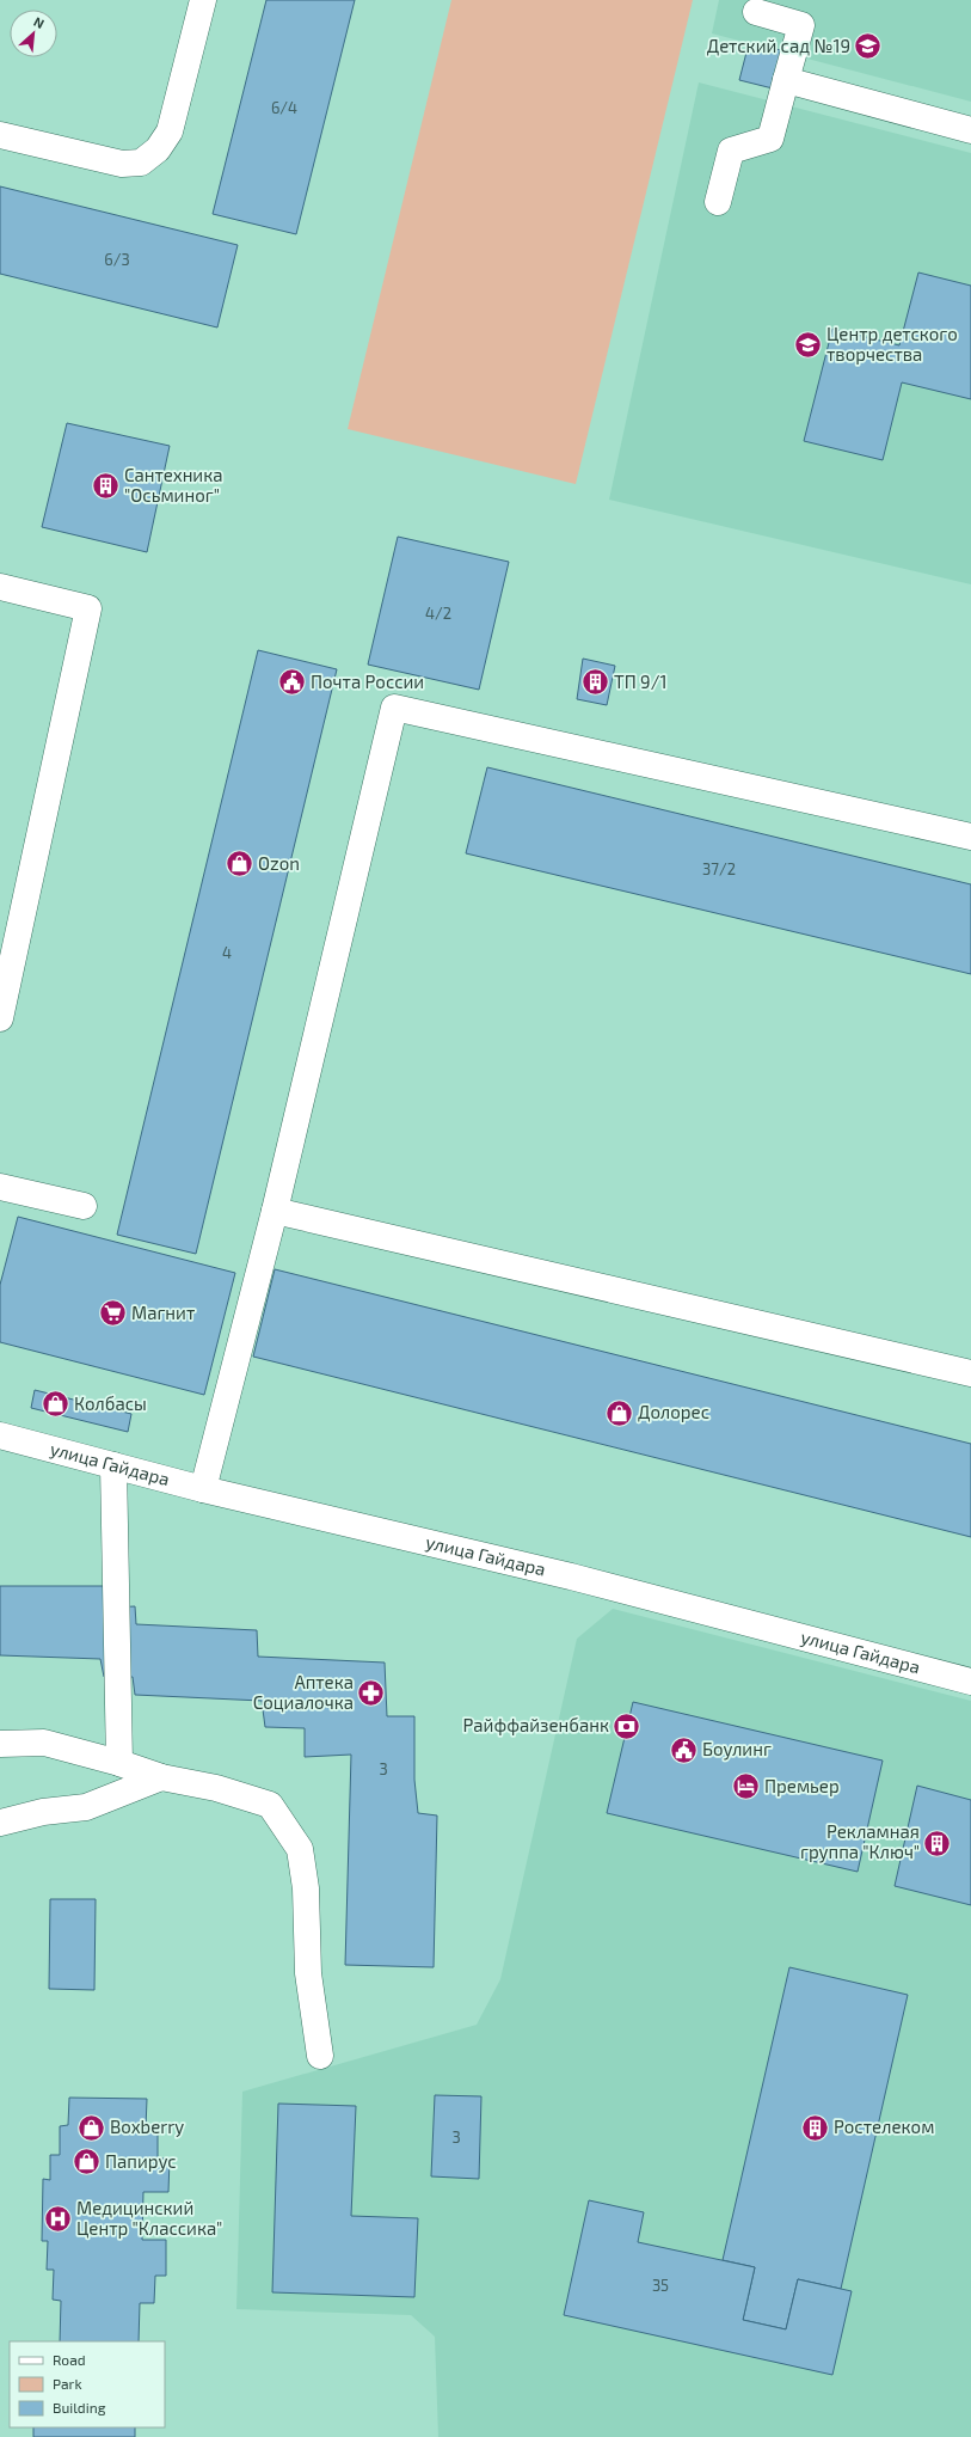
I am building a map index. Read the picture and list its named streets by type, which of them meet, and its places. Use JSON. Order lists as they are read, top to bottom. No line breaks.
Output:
{"streets":{"street":["улица Гайдара"]},"places":{"school or university":["Детский сад №19","Центр детского творчества"],"building":["Сантехника \"Осьминог\"","ТП 9/1","Рекламная группа \"Ключ\"","Ростелеком"],"public building":["Почта России","Боулинг"],"shop":["Ozon","Колбасы","Долорес","Boxberry","Папирус"],"supermarket":["Магнит"],"pharmacy":["Аптека Социалочка"],"bank":["Райффайзенбанк"],"hotel":["Премьер"],"hospital":["Медицинский Центр \"Классика\""]},"house_numbers":["6/4","6/3","4/2","37/2","4","3","3","35"],"legend":["Road","Park","Building"],"north":"top right"}
